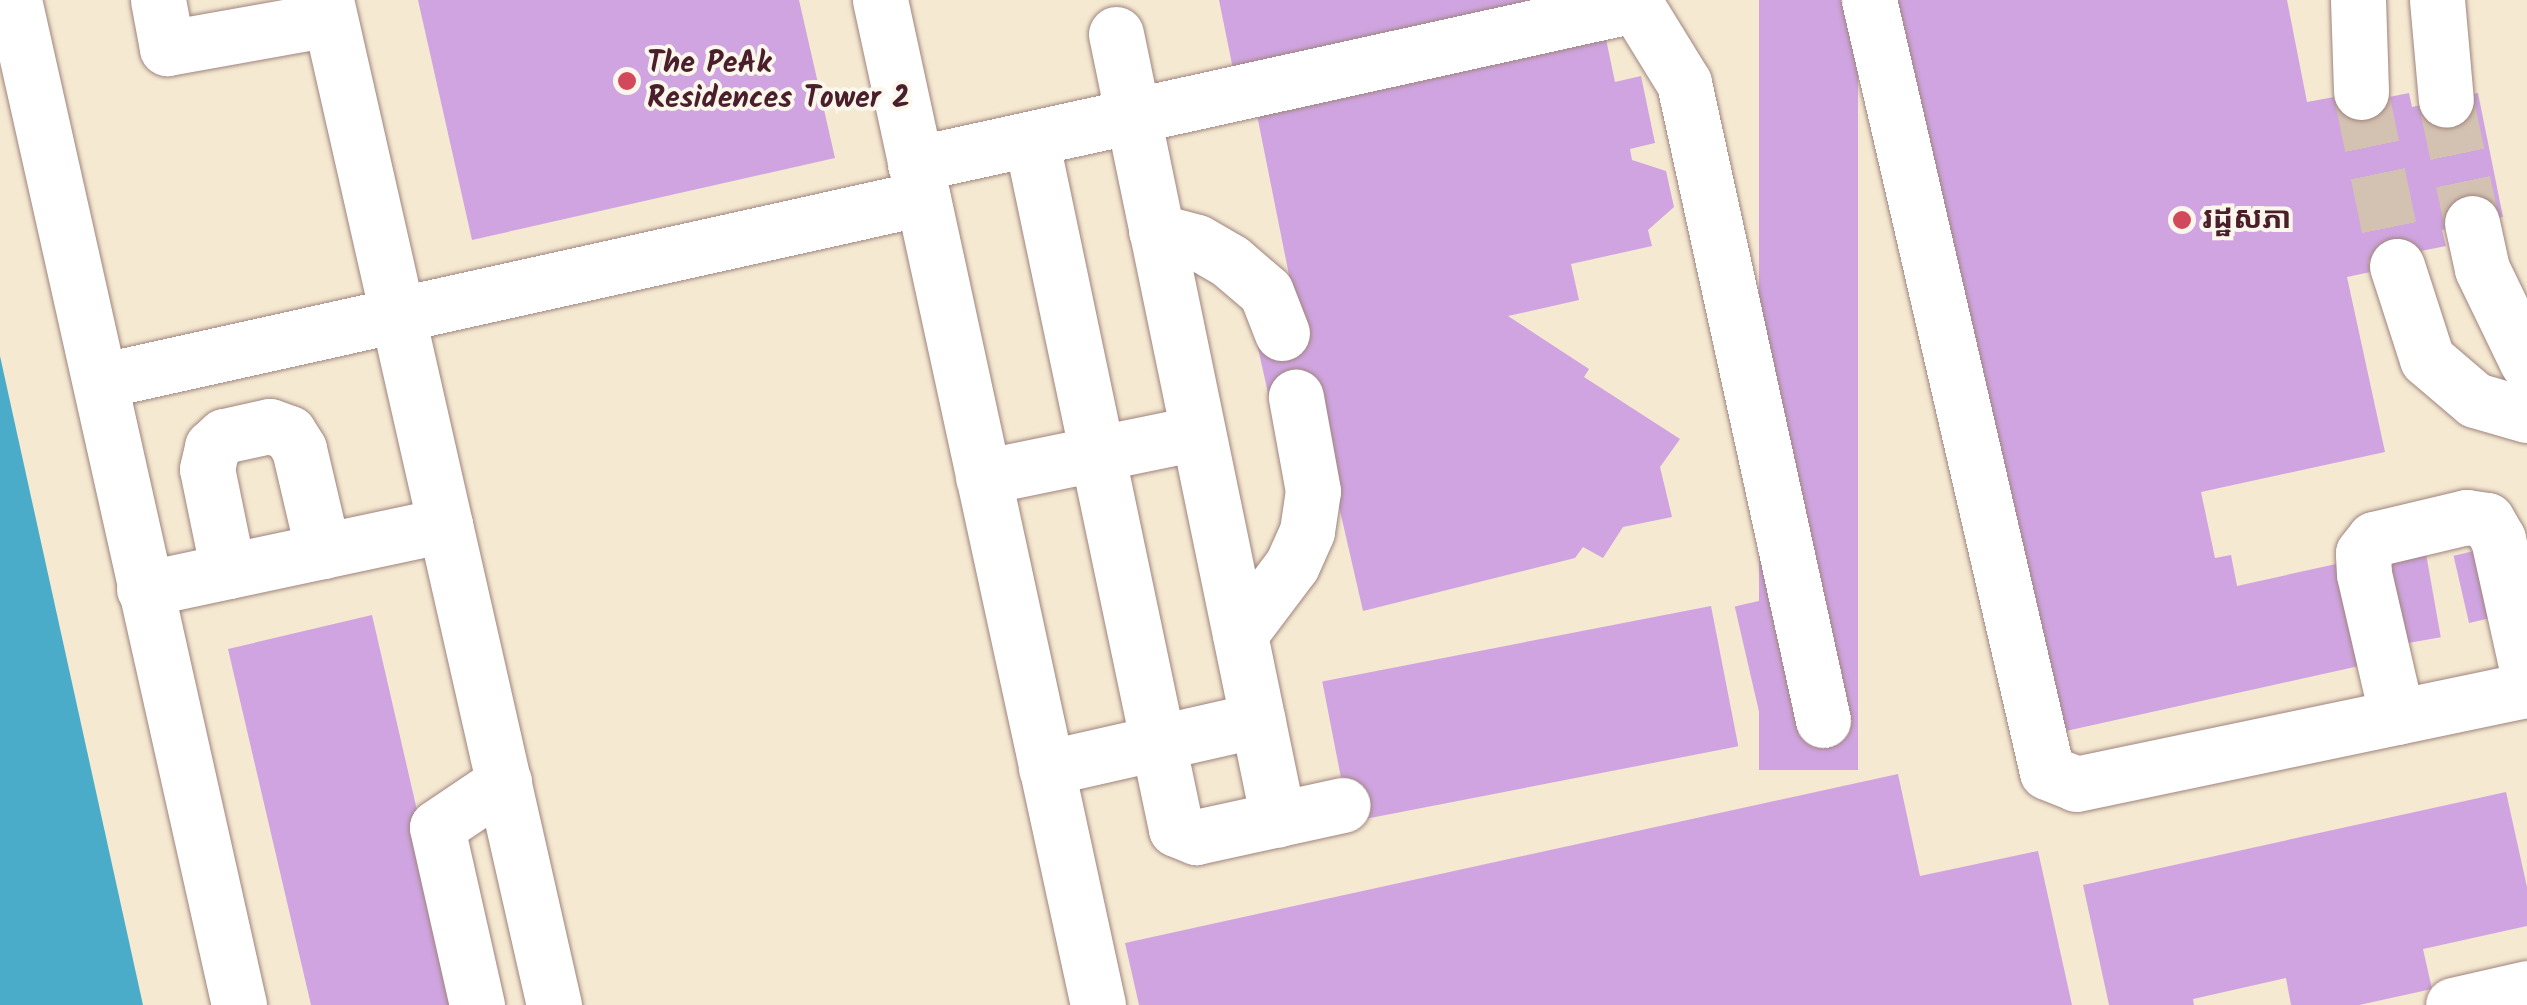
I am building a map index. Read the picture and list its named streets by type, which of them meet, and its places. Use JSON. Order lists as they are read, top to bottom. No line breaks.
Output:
{"places":["The PeAk Residences Tower 2","រដ្ឋសភា"]}
